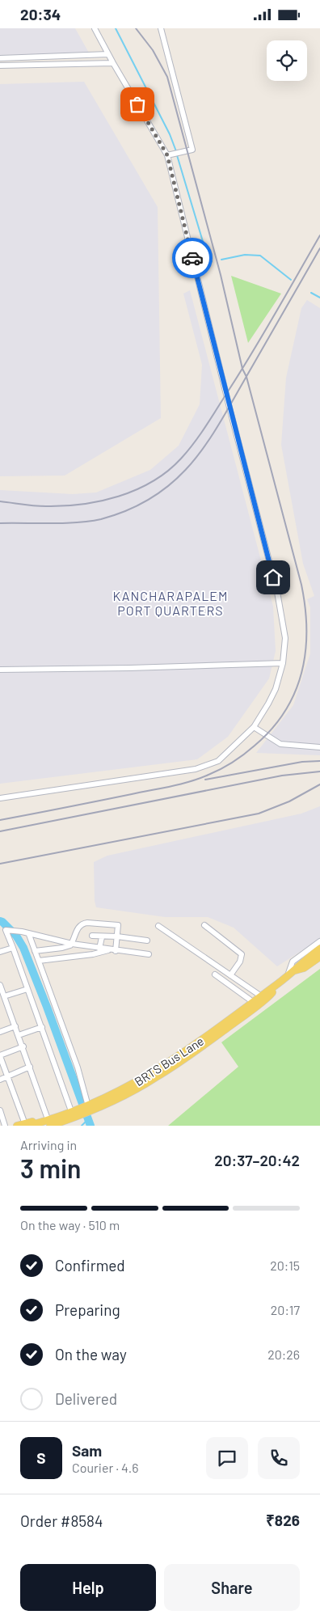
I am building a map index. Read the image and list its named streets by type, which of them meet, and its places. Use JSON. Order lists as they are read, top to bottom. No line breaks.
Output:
{"streets":{"main road":["BRTS Bus Lane"]},"districts":["KANCHARAPALEM PORT QUARTERS"],"page":{"status":"20:34","heading":["3 min","Arriving in","20:37–20:42"],"panel":["Sam","Courier · 4.6","Order #8584","₹826"],"bar":"On the way · 510 m","list":[["Confirmed","20:15"],["Preparing","20:17"],["On the way","20:26"],"Delivered"],"round":"S","buttons":["Help","Share"]}}
